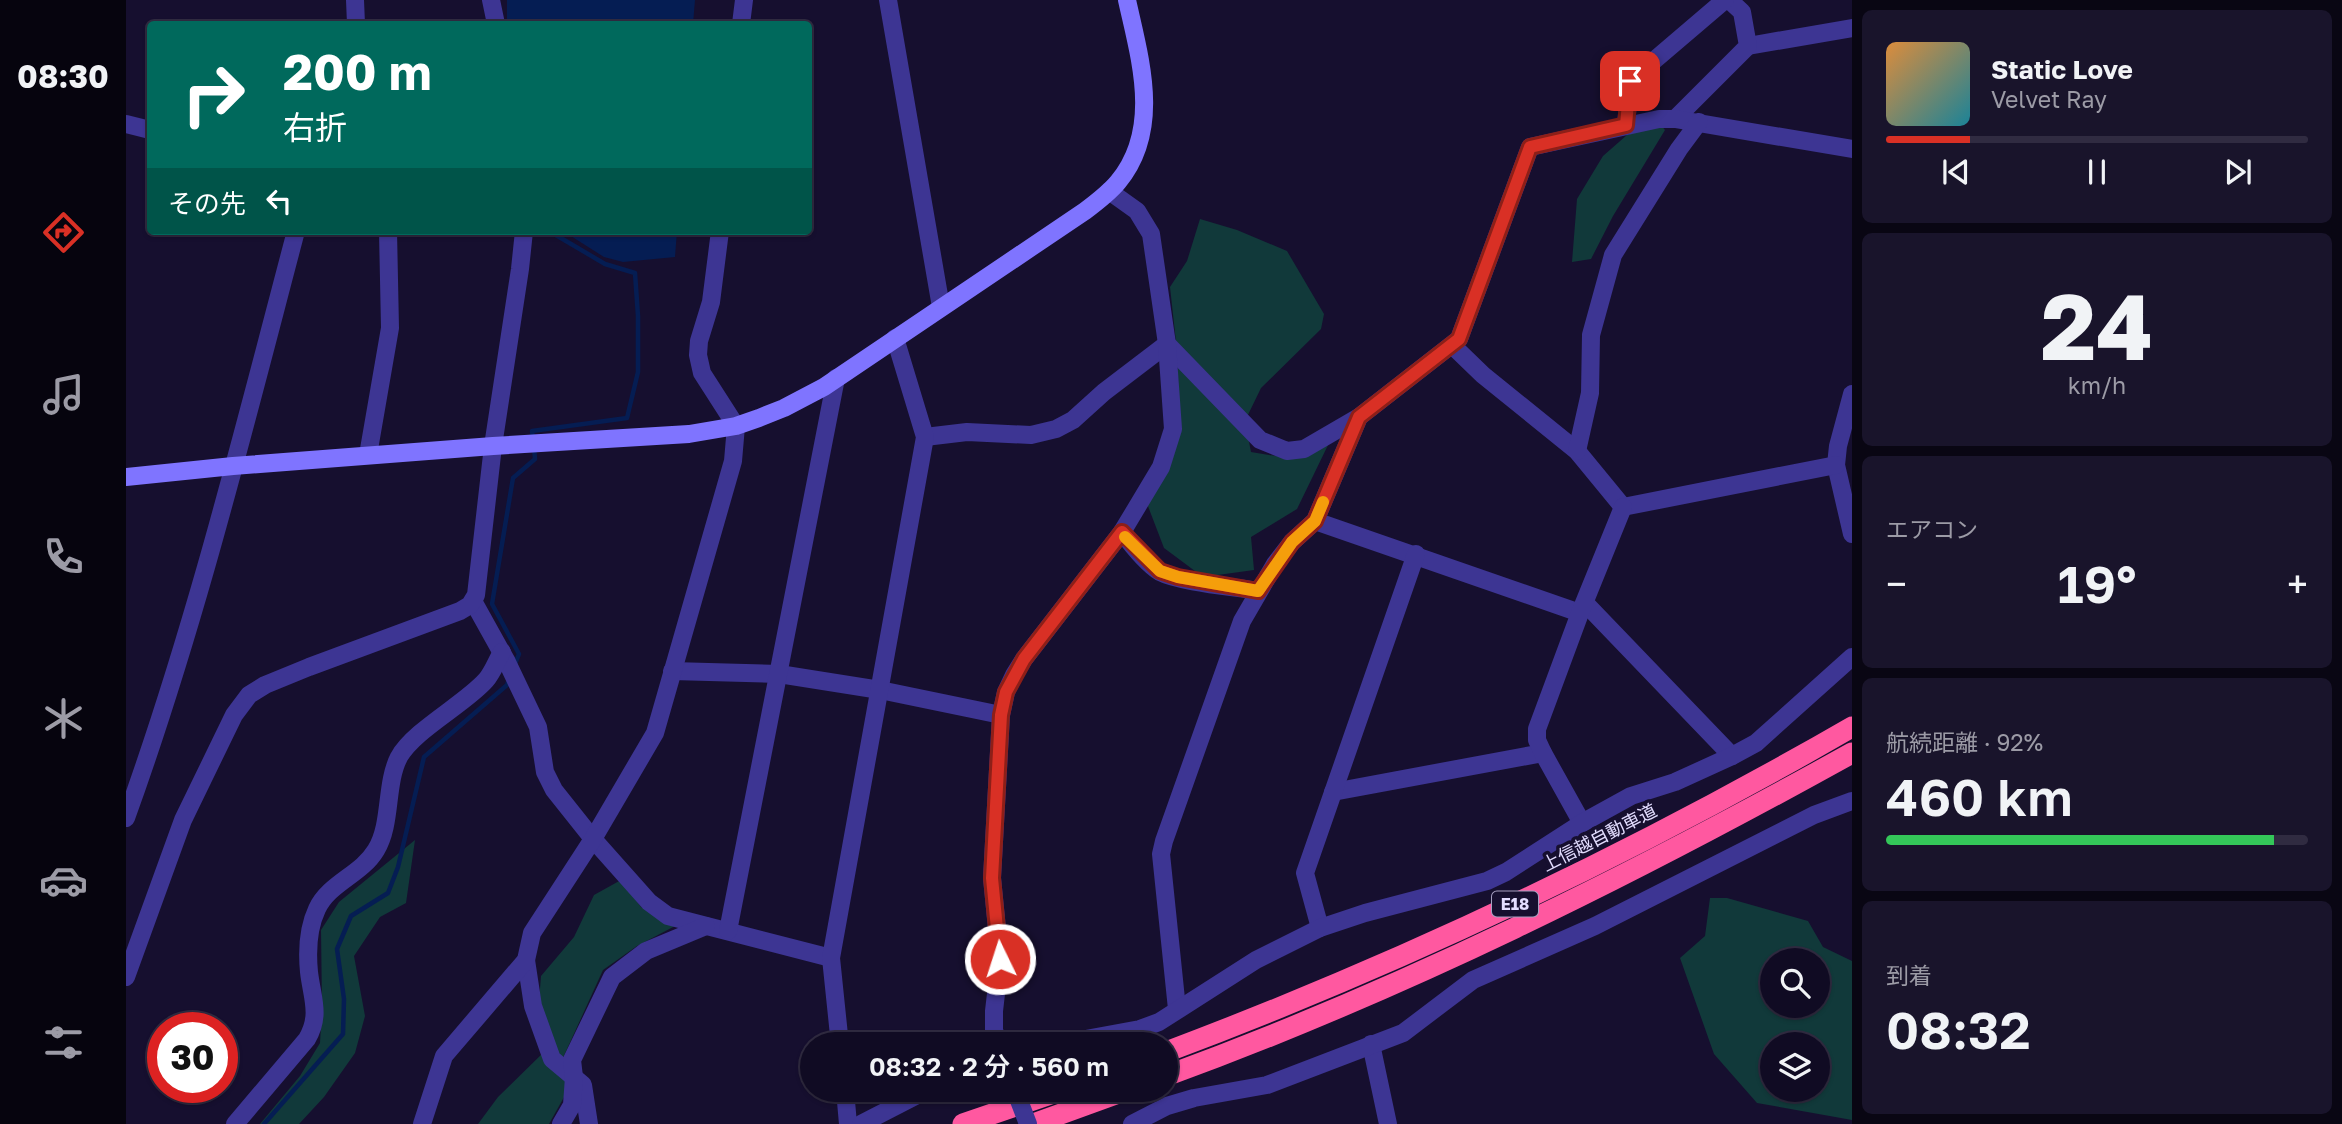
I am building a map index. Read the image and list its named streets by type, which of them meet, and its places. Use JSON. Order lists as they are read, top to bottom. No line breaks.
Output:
{"streets":{"highway":["上信越自動車道","E18"]},"page":{"tabs":"08:30","turn":["200 m","右折"],"song":["Static Love","Velvet Ray"],"then":"その先","tile":[["24","km/h"],"エアコン",["航続距離 · 92%","460 km"],["到着","08:32"]],"heat":["−","19°","+"],"limit":"30","trip":"08:32 · 2 分 · 560 m"}}
